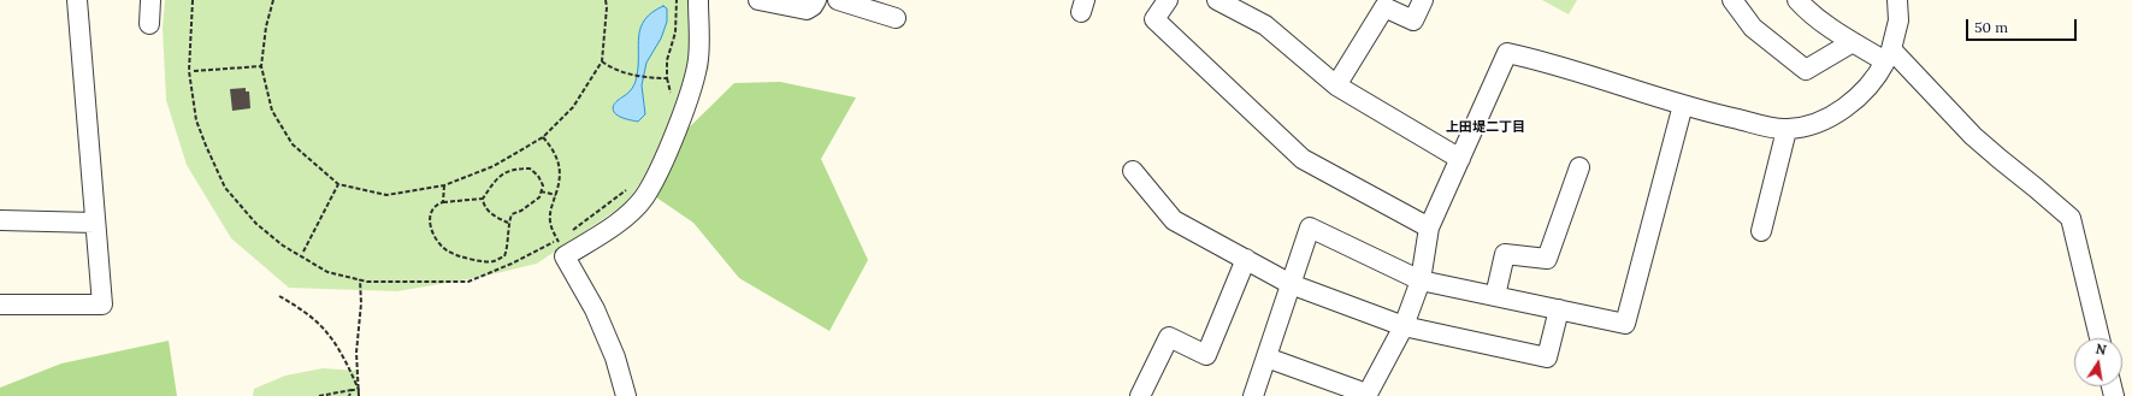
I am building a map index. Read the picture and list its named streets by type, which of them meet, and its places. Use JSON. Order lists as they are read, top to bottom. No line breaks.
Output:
{"districts":["上田堤二丁目"],"scale_bar":"50 m","north":"top"}
